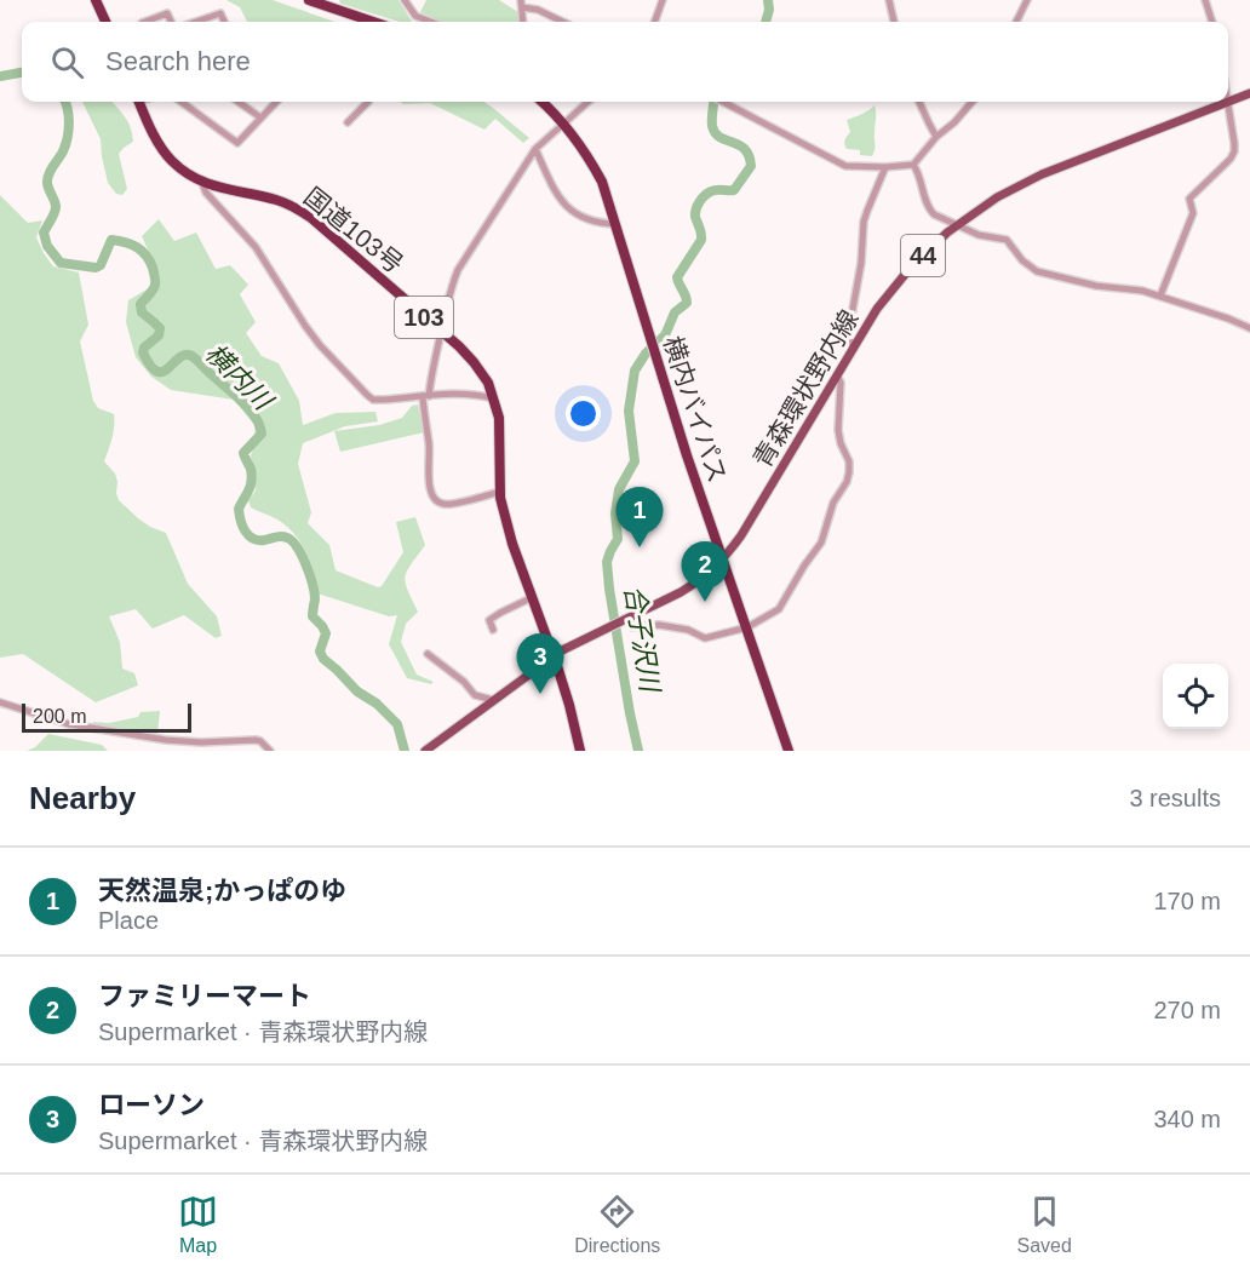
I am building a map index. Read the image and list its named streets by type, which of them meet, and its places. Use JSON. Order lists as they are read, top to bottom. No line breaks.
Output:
{"streets":{"highway":["国道103号","103","横内バイパス"],"main road":["44","青森環状野内線"]},"crossings":[["国道103号","103"],["国道103号","青森環状野内線"],["103","青森環状野内線"],["青森環状野内線","横内バイパス"]],"water":["横内川","合子沢川"],"scale_bar":"200 m","page":{"search":"Search here","pins":["1","2","3"],"scale":"200 m","heading":["Nearby","3 results"],"list":[{"mark":"1","name":"天然温泉;かっぱのゆ","note":"Place","value":"170 m"},{"mark":"2","name":"ファミリーマート","note":"Supermarket · 青森環状野内線","value":"270 m"},{"mark":"3","name":"ローソン","note":"Supermarket · 青森環状野内線","value":"340 m"}],"nav":["Map","Directions","Saved"]}}
